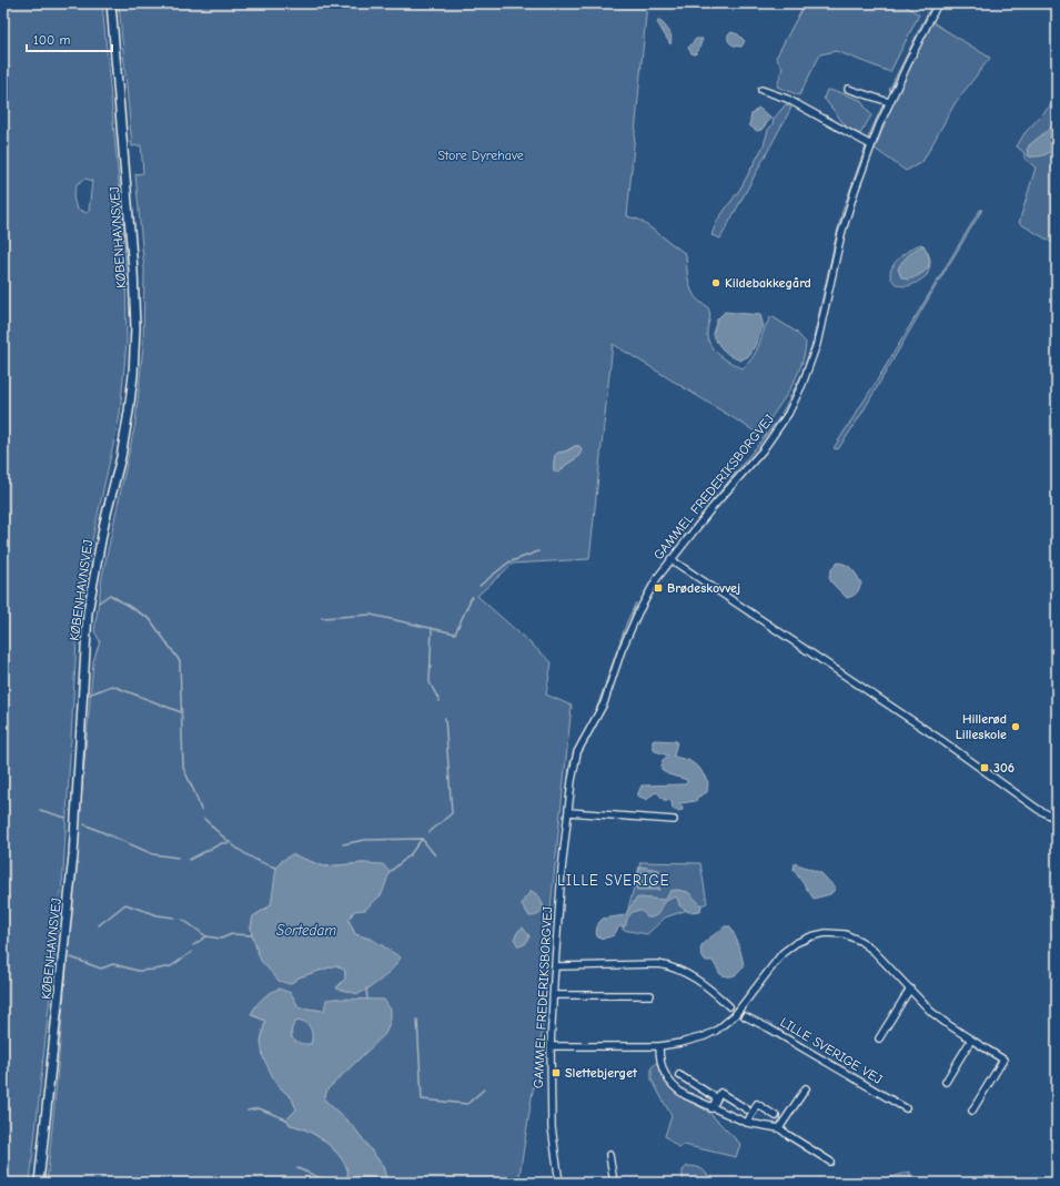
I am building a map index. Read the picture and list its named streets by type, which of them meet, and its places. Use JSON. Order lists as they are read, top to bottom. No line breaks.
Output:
{"streets":{"main road":["KØBENHAVNSVEJ"],"street":["GAMMEL FREDERIKSBORGVEJ","LILLE SVERIGE VEJ"]},"districts":["LILLE SVERIGE"],"water":["Sortedam"],"parks":["Store Dyrehave"],"places":{"other":["Kildebakkegård","Hillerød Lilleskole"],"transit":["Brødeskovvej","306","Slettebjerget"]},"scale_bar":"100 m"}
